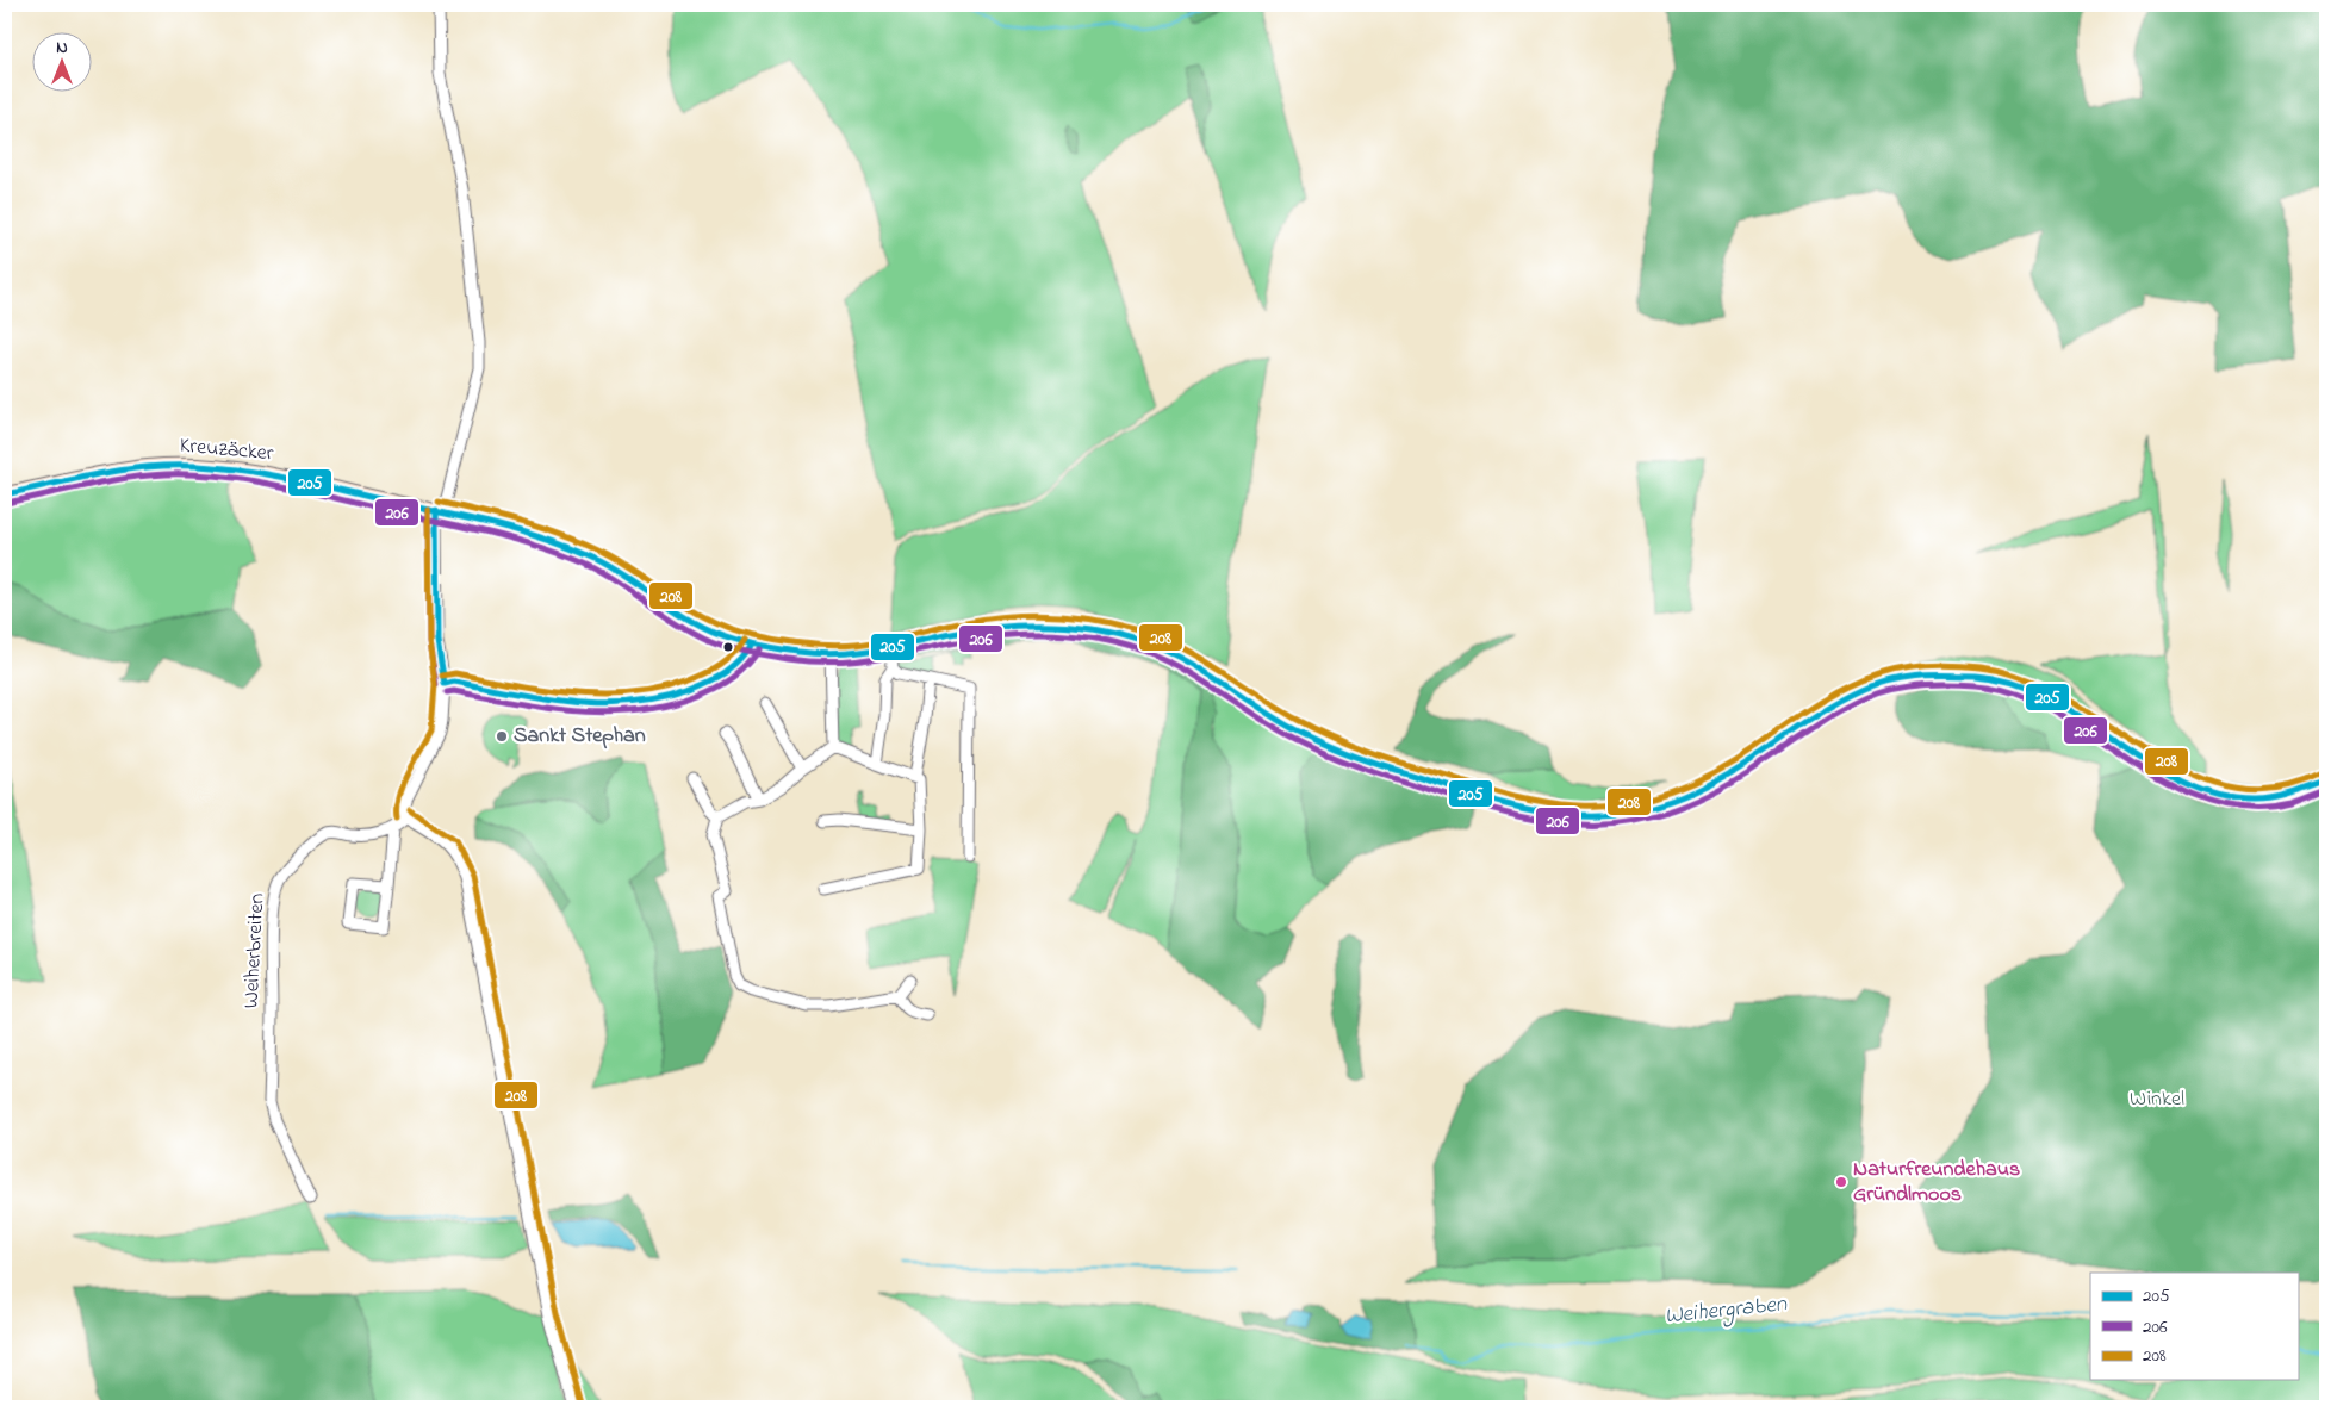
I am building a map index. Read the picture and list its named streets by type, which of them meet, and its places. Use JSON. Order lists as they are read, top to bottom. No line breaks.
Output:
{"streets":{"street":["Kreuzäcker","Weiherbreiten"]},"water":["Weihergraben"],"parks":["Winkel"],"places":["Sankt Stephan","Naturfreundehaus Gründlmoos"],"lines":["transit line 205","transit line 206","transit line 208"],"legend":["205","206","208"],"north":"top"}
